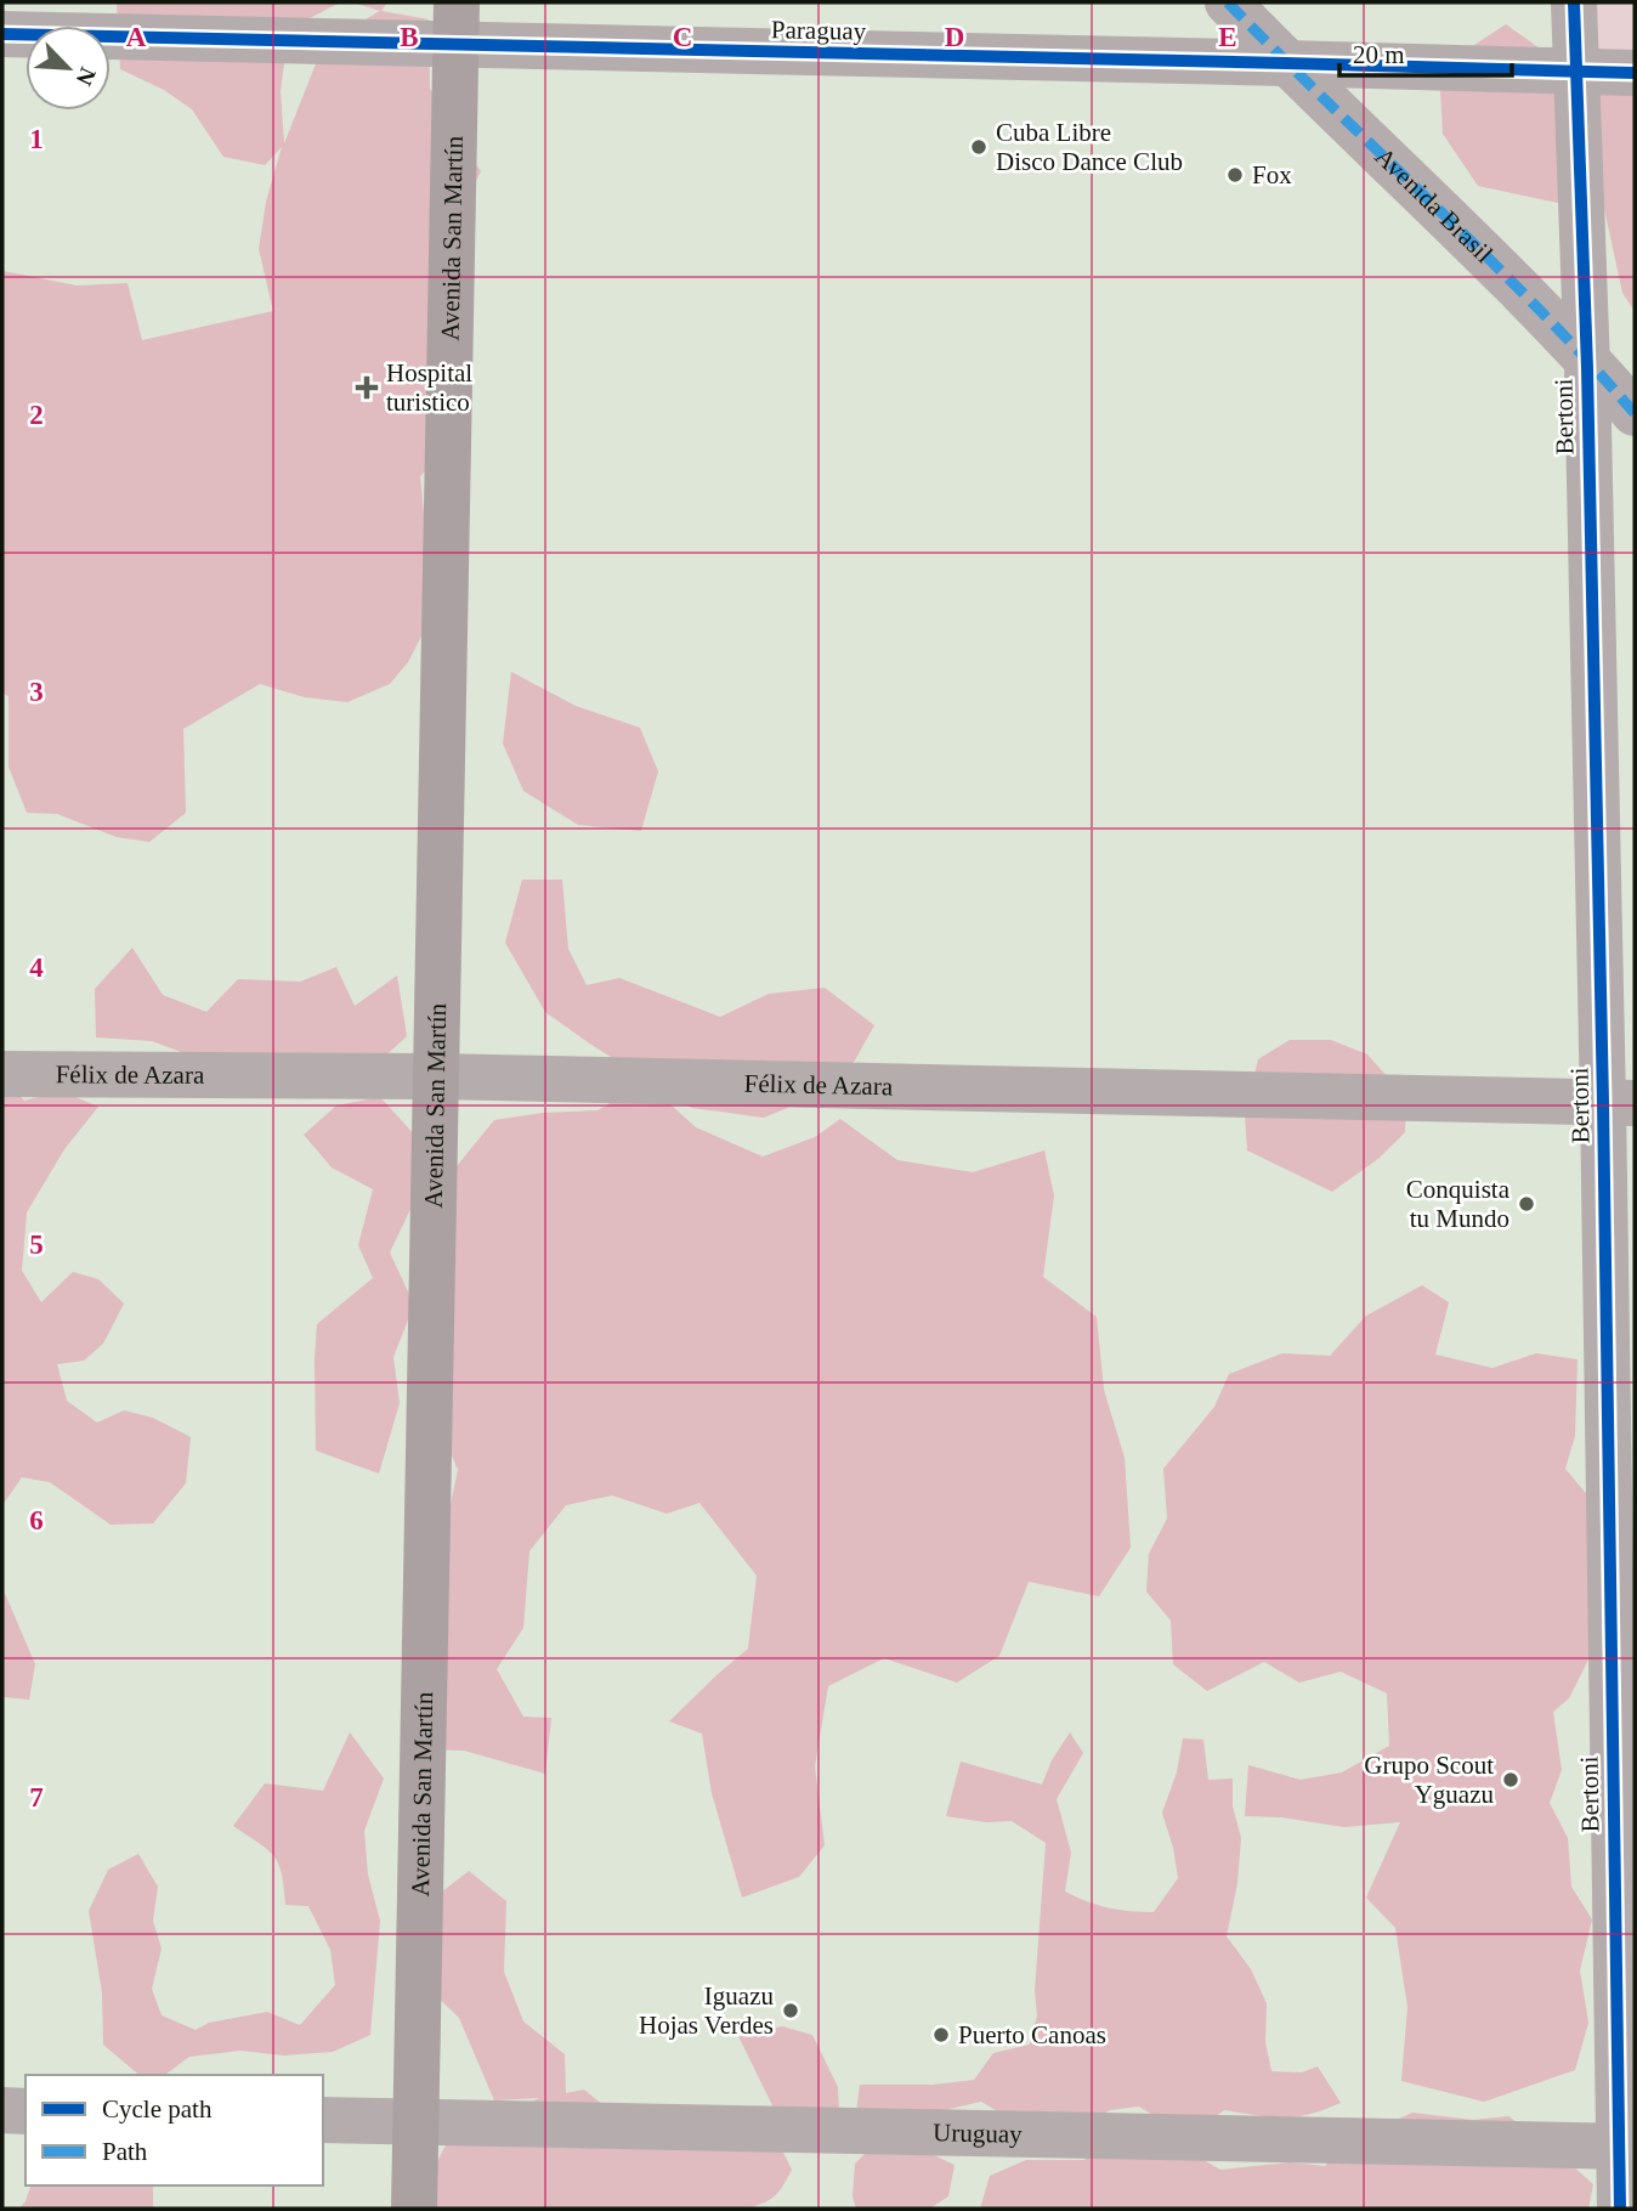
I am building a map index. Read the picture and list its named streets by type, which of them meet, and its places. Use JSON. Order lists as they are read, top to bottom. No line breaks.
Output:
{"streets":{"main road":["Avenida San Martín"],"street":["Paraguay","Avenida Brasil","Bertoni","Félix de Azara","Uruguay"]},"crossings":[["Paraguay","Avenida Brasil"],["Paraguay","Avenida San Martín"],["Paraguay","Bertoni"],["Avenida Brasil","Bertoni"],["Avenida San Martín","Félix de Azara"],["Avenida San Martín","Uruguay"],["Bertoni","Félix de Azara"],["Bertoni","Uruguay"]],"places":{"other":["Cuba Libre Disco Dance Club","Fox","Conquista tu Mundo","Grupo Scout Yguazu","Iguazu Hojas Verdes","Puerto Canoas"],"health":["Hospital turistico"]},"legend":["Cycle path","Path"],"scale_bar":"20 m","north":"bottom right","grid":{"columns":["A","B","C","D","E"],"rows":["1","2","3","4","5","6","7"]}}
